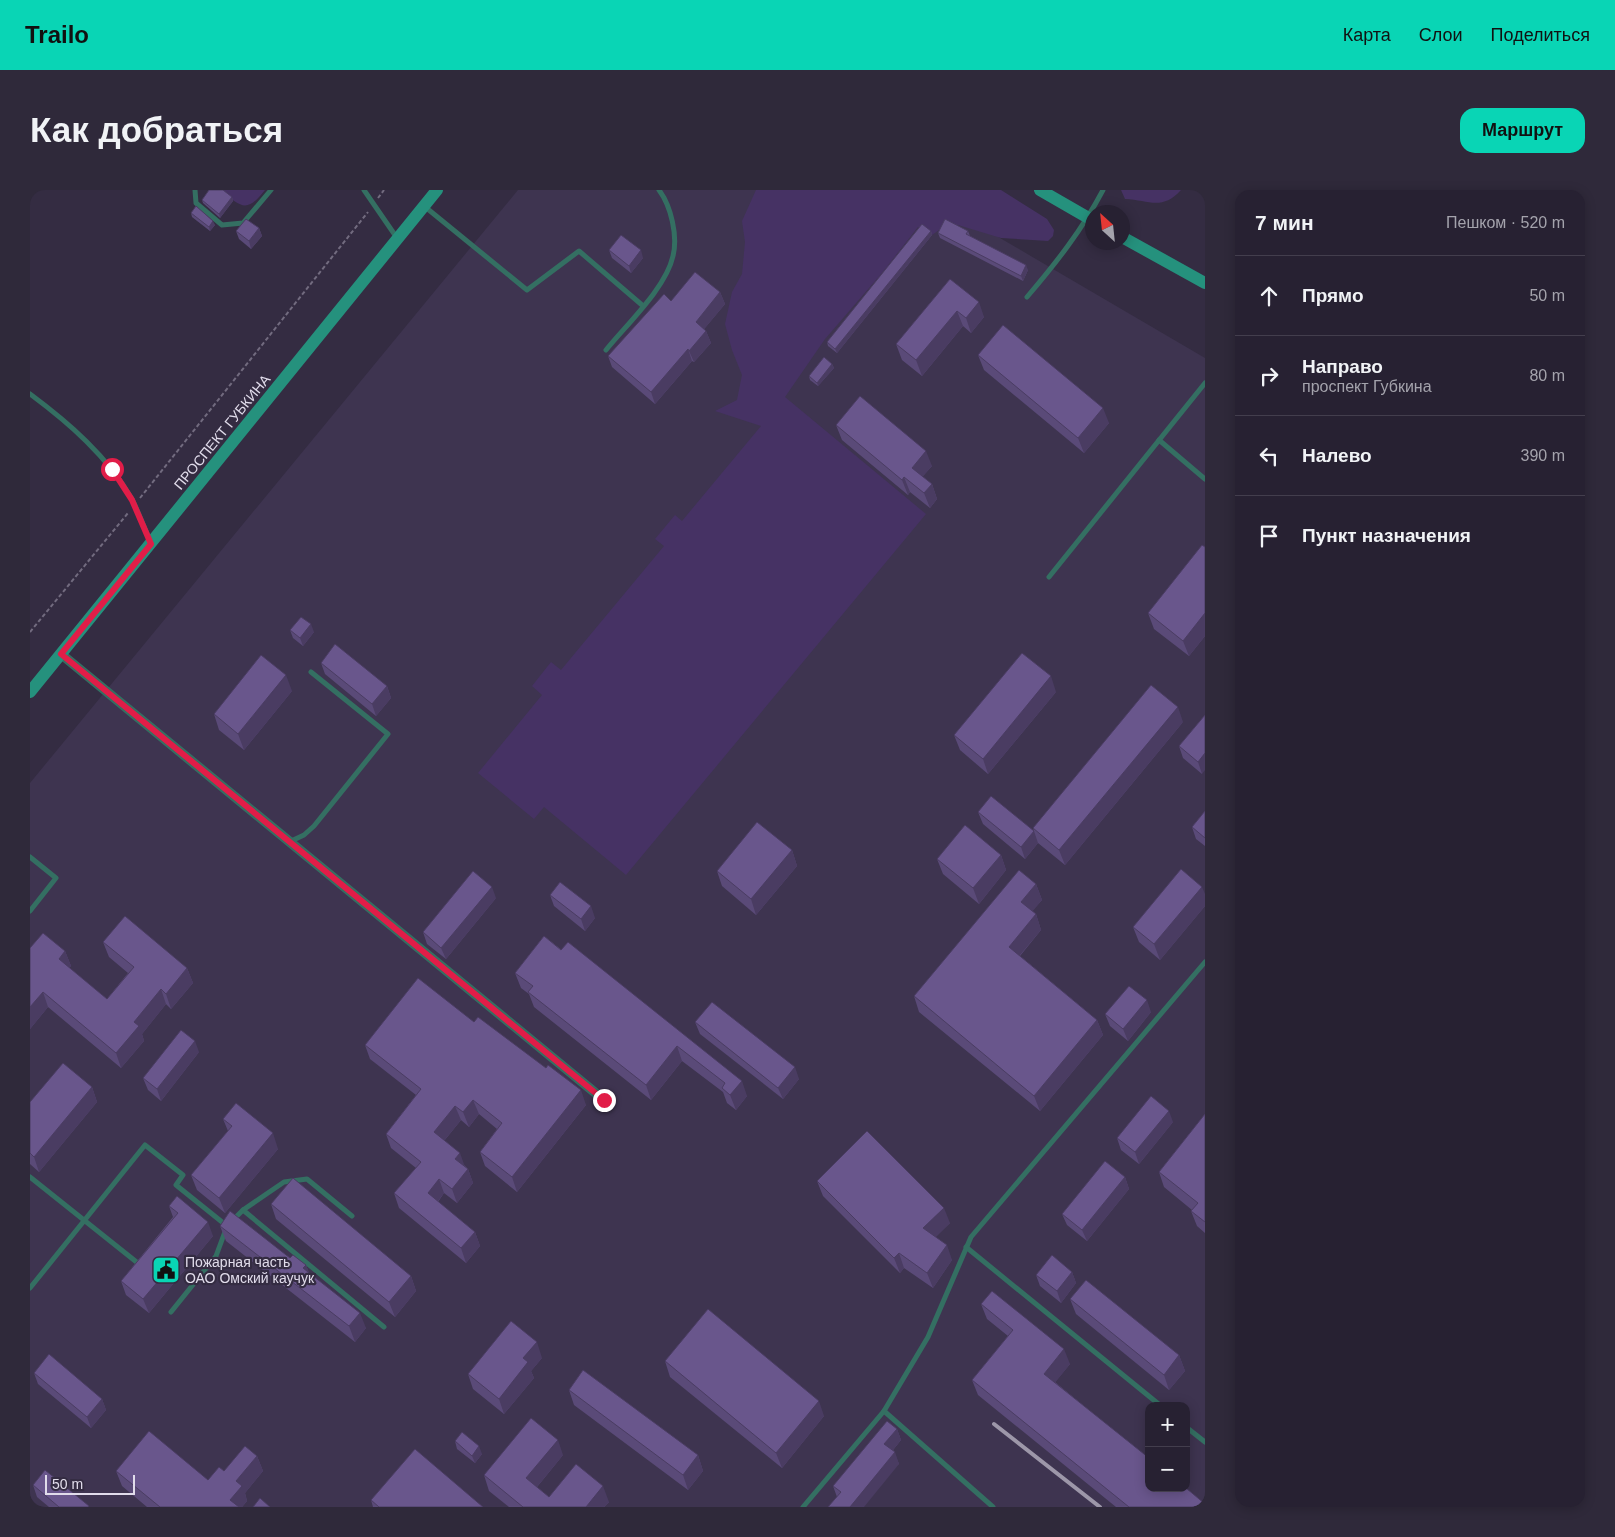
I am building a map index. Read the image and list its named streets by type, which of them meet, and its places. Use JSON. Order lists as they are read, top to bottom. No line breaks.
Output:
{"streets":{"main road":["ПРОСПЕКТ ГУБКИНА"]},"places":{"public building":["Пожарная часть ОАО Омский каучук"]},"scale_bar":"50 m","north":"top left","page":{"header":"Trailo","nav":["Карта","Слои","Поделиться"],"buttons":"Маршрут","title":"Как добраться","heading":["7 мин","Пешком · 520 m"],"list":[["Прямо","50 m"],["Направо","проспект Губкина","80 m"],["Налево","390 m"],"Пункт назначения"],"map_buttons":["+","−"],"scale":"50 m"}}
